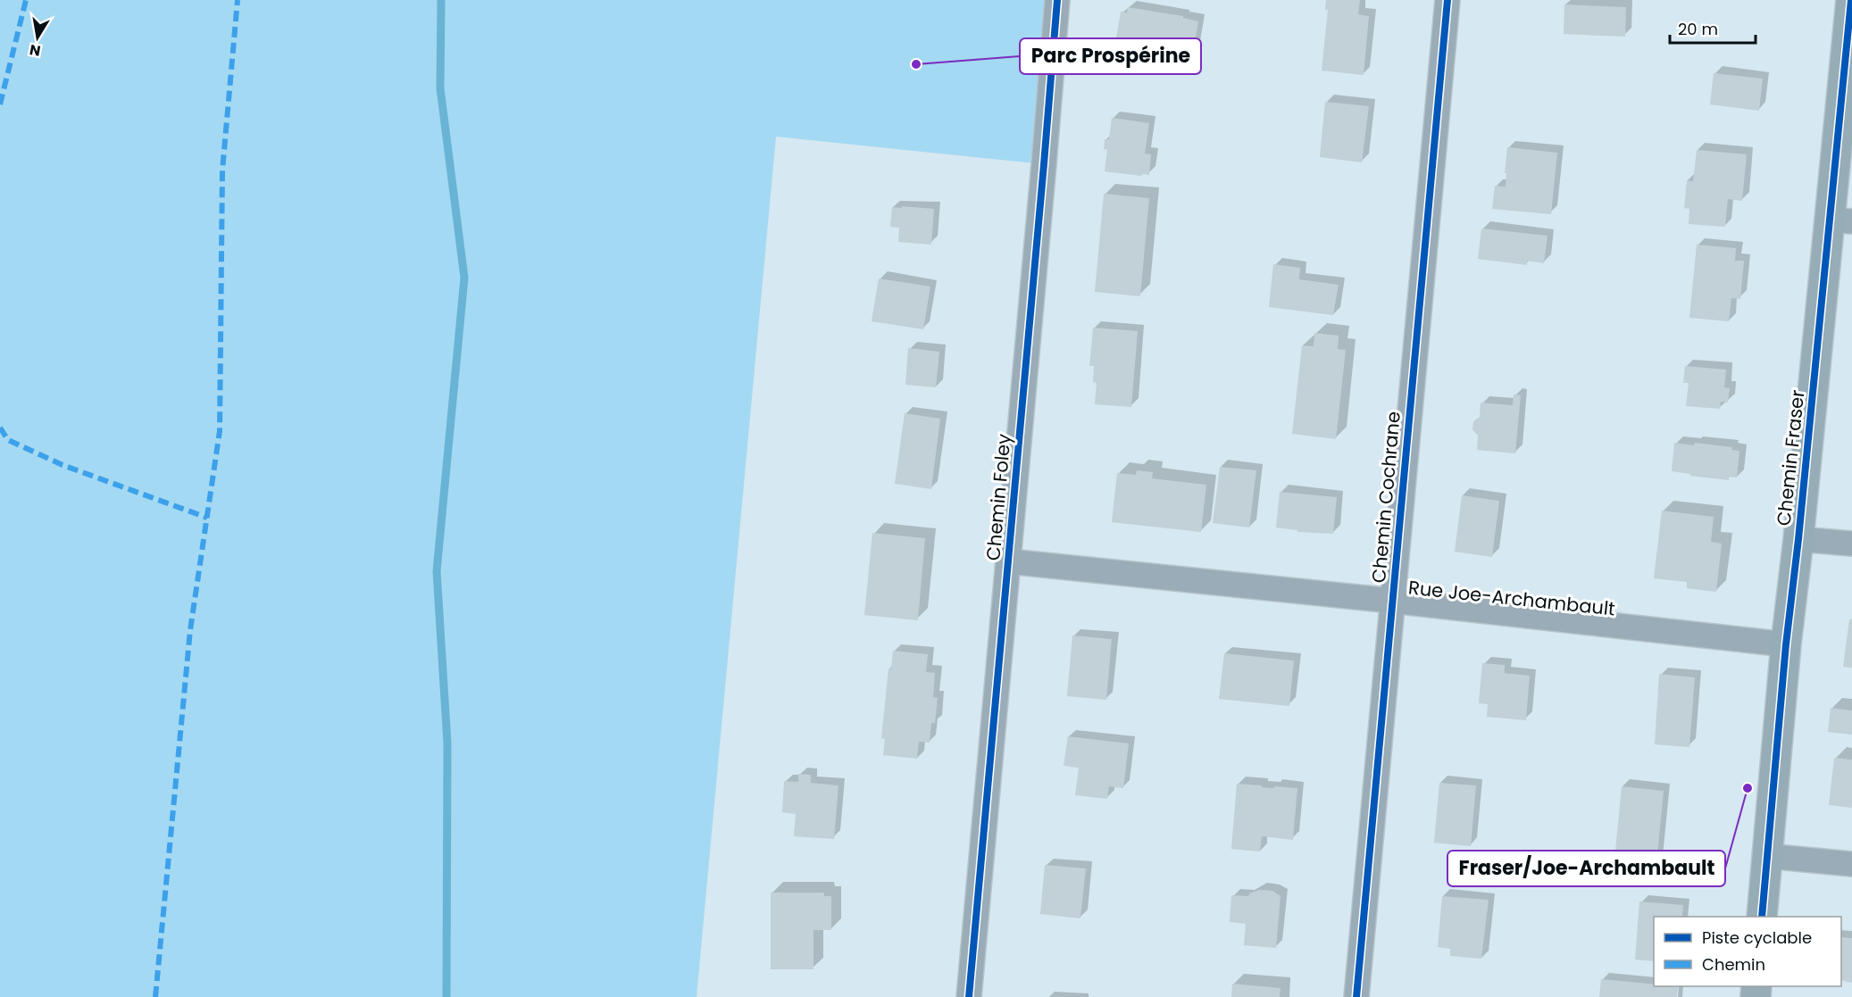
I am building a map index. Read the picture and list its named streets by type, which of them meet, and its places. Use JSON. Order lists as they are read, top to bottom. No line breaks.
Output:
{"streets":{"street":["Chemin Fraser","Chemin Foley","Chemin Cochrane","Rue Joe-Archambault"]},"crossings":[["Chemin Fraser","Rue Joe-Archambault"],["Chemin Foley","Rue Joe-Archambault"],["Chemin Cochrane","Rue Joe-Archambault"]],"places":["Parc Prospérine","Fraser/Joe-Archambault"],"legend":["Piste cyclable","Chemin"],"scale_bar":"20 m","north":"bottom"}
